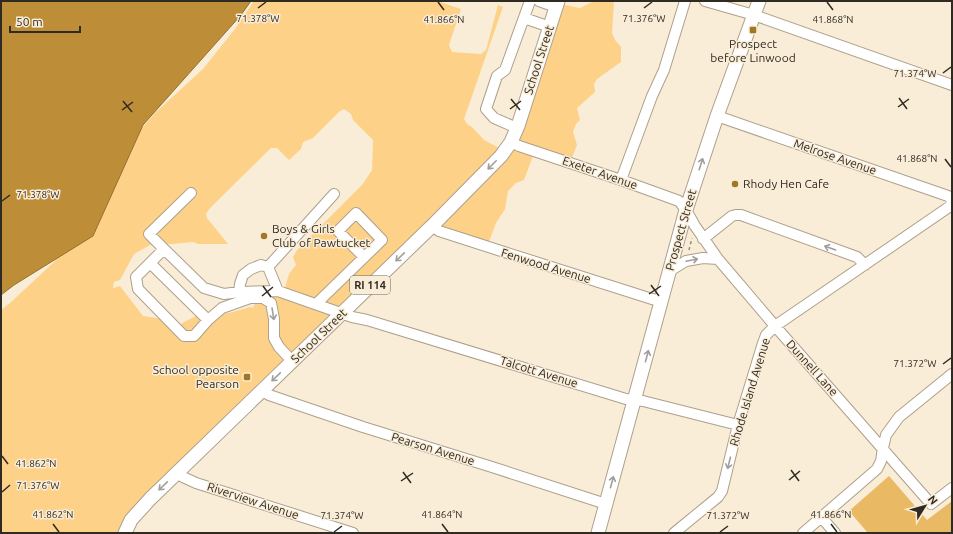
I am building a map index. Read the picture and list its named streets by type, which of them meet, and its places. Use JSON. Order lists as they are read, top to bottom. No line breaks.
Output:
{"streets":{"main road":["School Street","Prospect Street","RI 114"],"street":["Melrose Avenue","Exeter Avenue","Fenwood Avenue","Dunnell Lane","Talcott Avenue","Rhode Island Avenue","Pearson Avenue","Riverview Avenue"]},"crossings":[["School Street","Exeter Avenue"],["School Street","Fenwood Avenue"],["School Street","Talcott Avenue"],["School Street","Pearson Avenue"],["School Street","Riverview Avenue"],["Melrose Avenue","Prospect Street"],["Exeter Avenue","Prospect Street"],["Exeter Avenue","Dunnell Lane"],["Prospect Street","Fenwood Avenue"],["Prospect Street","Dunnell Lane"],["Prospect Street","Talcott Avenue"],["Prospect Street","Pearson Avenue"],["Dunnell Lane","Rhode Island Avenue"],["Talcott Avenue","Rhode Island Avenue"]],"one_way":["School Street","Prospect Street"],"places":{"transit":["Prospect before Linwood","School opposite Pearson"],"other":["Rhody Hen Cafe","Boys & Girls Club of Pawtucket"]},"scale_bar":"50 m","north":"top right","coordinates":["71.378°W","71.376°W","41.866°N","41.868°N","71.374°W","71.372°W","41.862°N","41.864°N"]}
